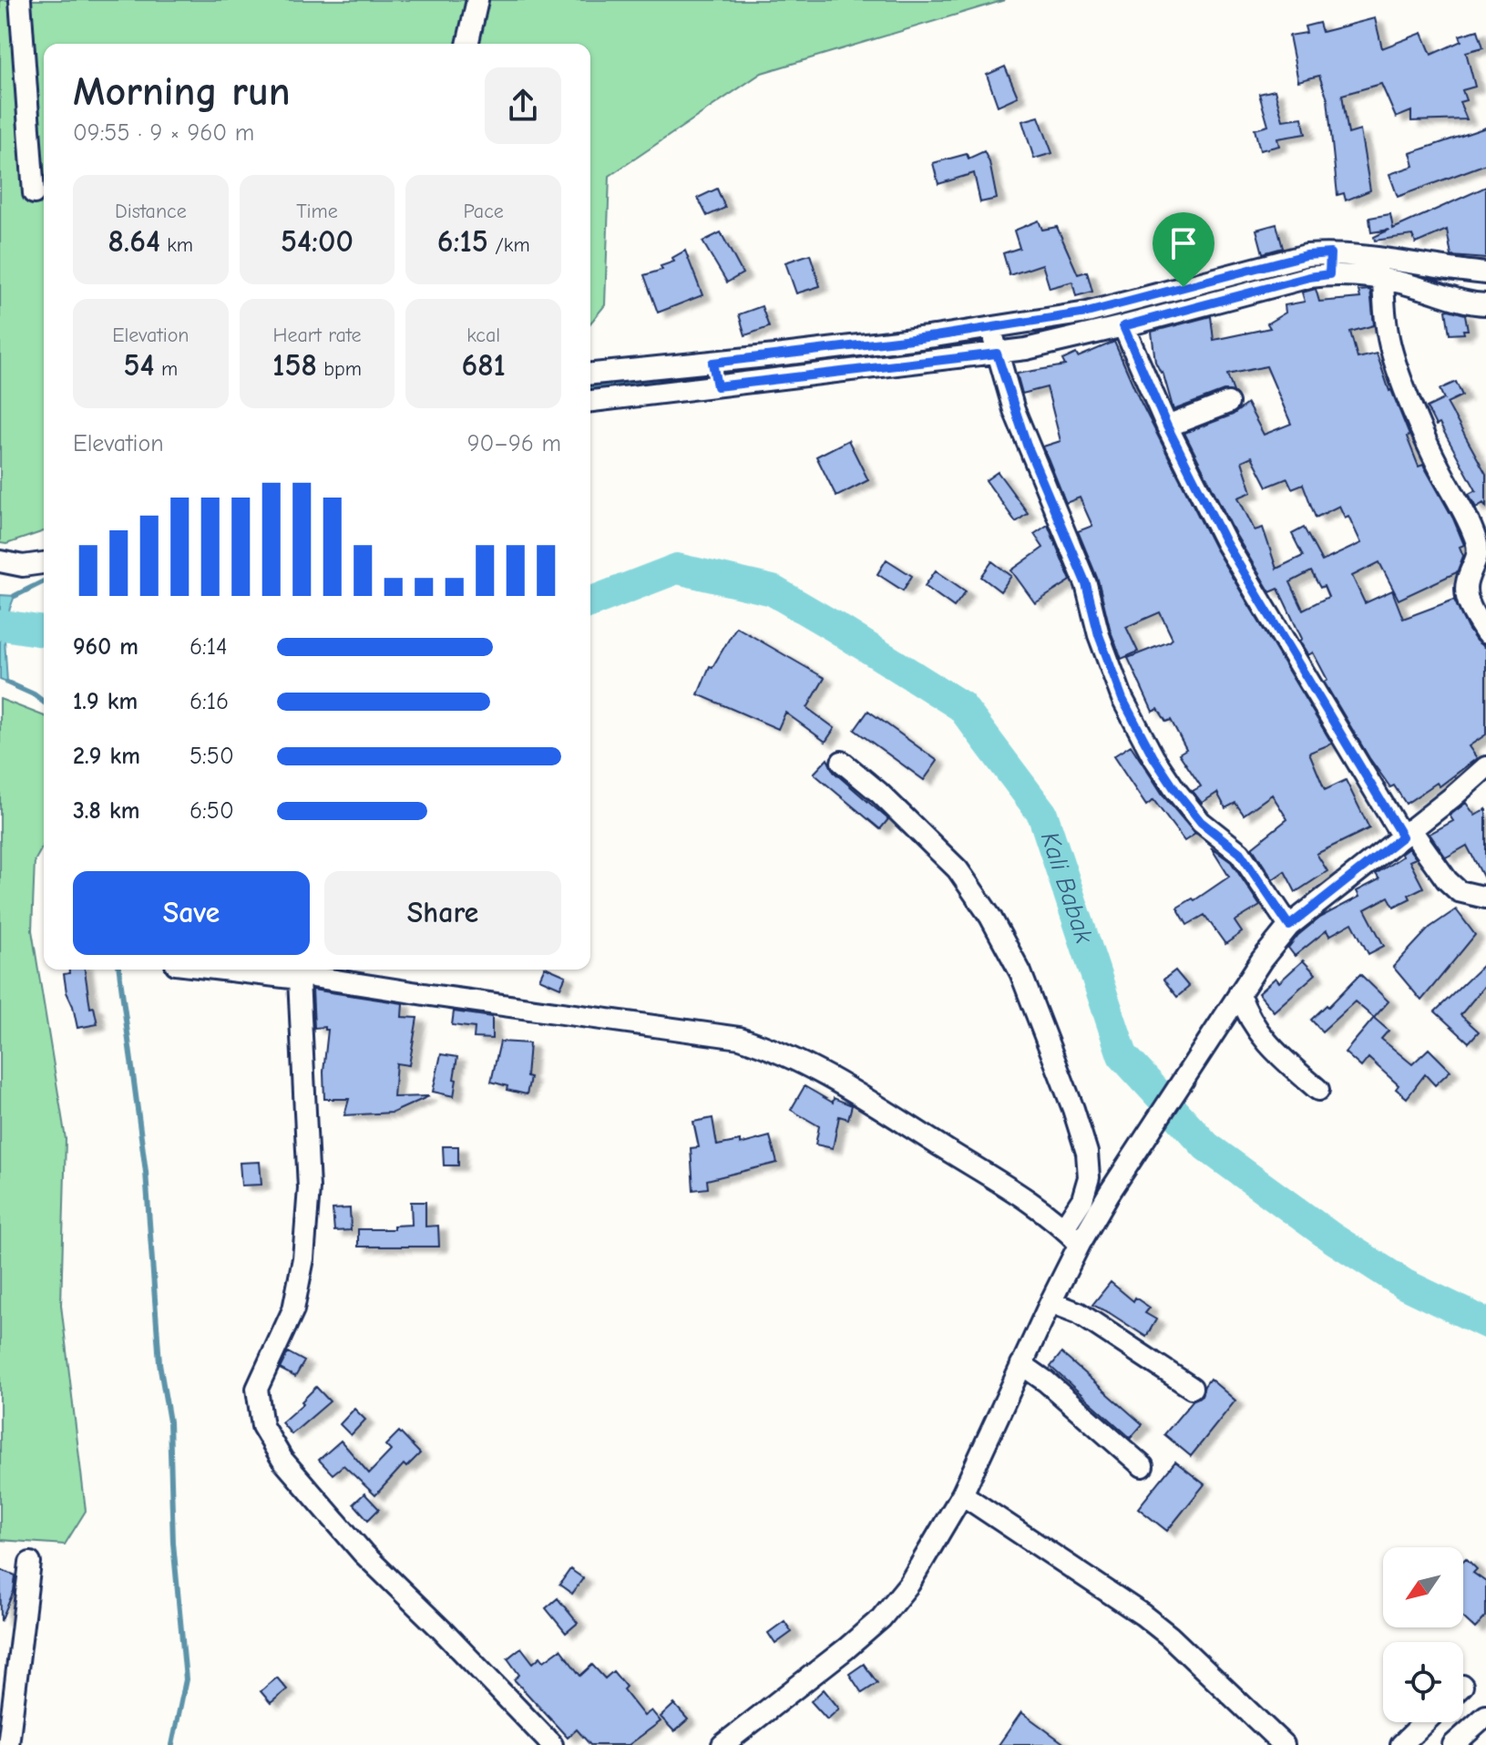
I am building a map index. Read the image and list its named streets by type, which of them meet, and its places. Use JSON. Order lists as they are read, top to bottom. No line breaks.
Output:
{"water":["Kali Babak"],"north":"bottom left","page":{"heading":["Morning run","09:55 · 9 × 960 m"],"stats":[["Distance","8.64 km"],["Time","54:00"],["Pace","6:15 /km"],["Elevation","54 m"],["Heart rate","158 bpm"],["kcal","681"]],"chart":["Elevation","90–96 m"],"list":[{"name":"960 m","note":"6:14"},{"name":"1.9 km","note":"6:16"},{"name":"2.9 km","note":"5:50"},{"name":"3.8 km","note":"6:50"}],"buttons":["Save","Share"]}}
